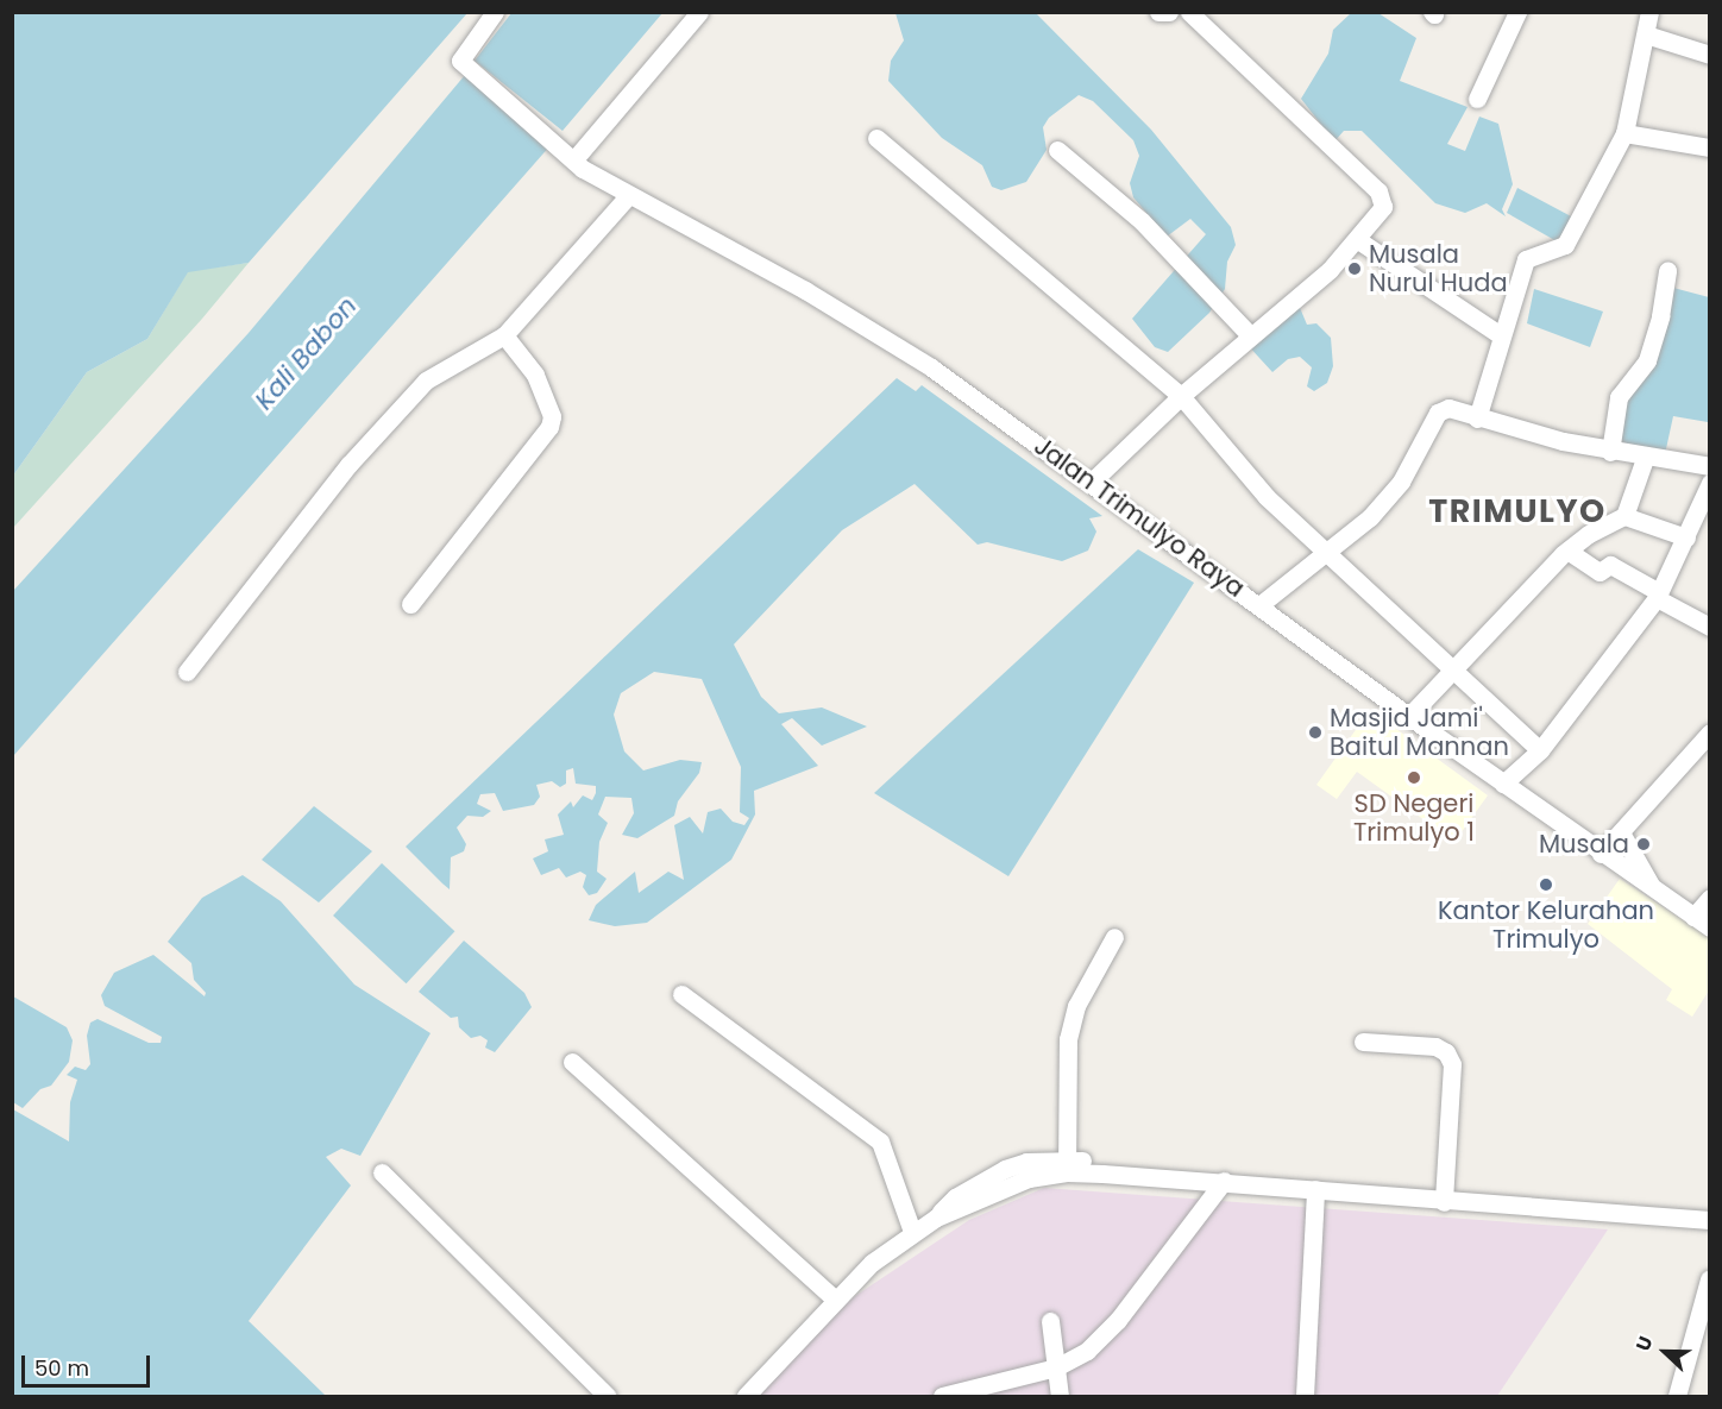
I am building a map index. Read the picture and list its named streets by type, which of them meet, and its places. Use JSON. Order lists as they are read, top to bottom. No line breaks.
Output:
{"streets":{"street":["Jalan Trimulyo Raya"]},"districts":["TRIMULYO"],"water":["Kali Babon"],"places":["Musala Nurul Huda","Masjid Jami' Baitul Mannan","SD Negeri Trimulyo 1","Musala","Kantor Kelurahan Trimulyo"],"scale_bar":"50 m","north":"left"}
